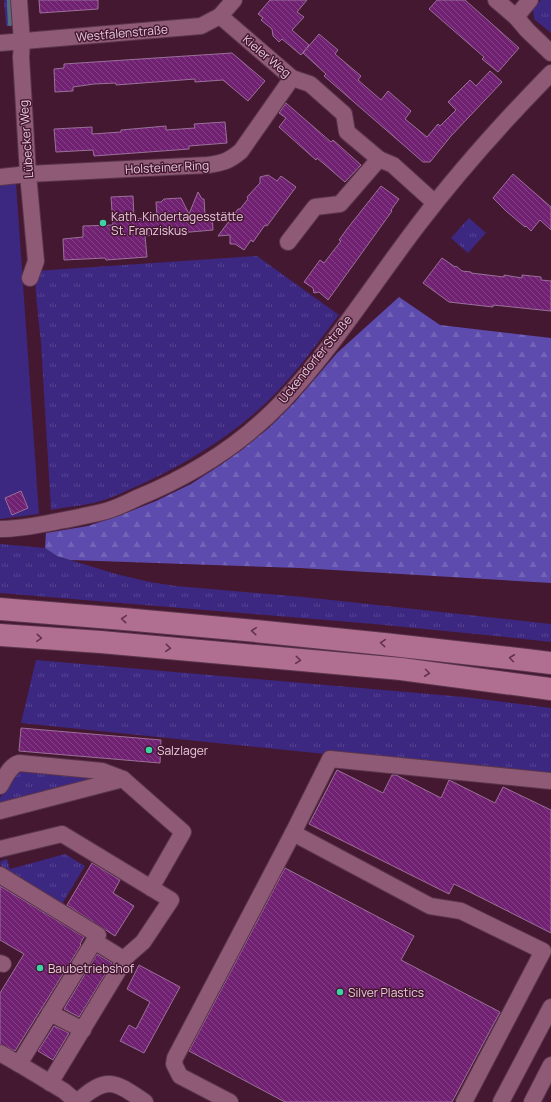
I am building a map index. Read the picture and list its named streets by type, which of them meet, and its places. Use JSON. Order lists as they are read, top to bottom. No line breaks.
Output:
{"streets":{"street":["Westfalenstraße","Kieler Weg","Lübecker Weg","Holsteiner Ring","Uckendorfer Straße"]},"crossings":[["Westfalenstraße","Kieler Weg"],["Westfalenstraße","Lübecker Weg"],["Kieler Weg","Holsteiner Ring"],["Kieler Weg","Uckendorfer Straße"],["Lübecker Weg","Holsteiner Ring"]],"places":["Kath. Kindertagesstätte St. Franziskus","Salzlager","Baubetriebshof","Silver Plastics"]}
